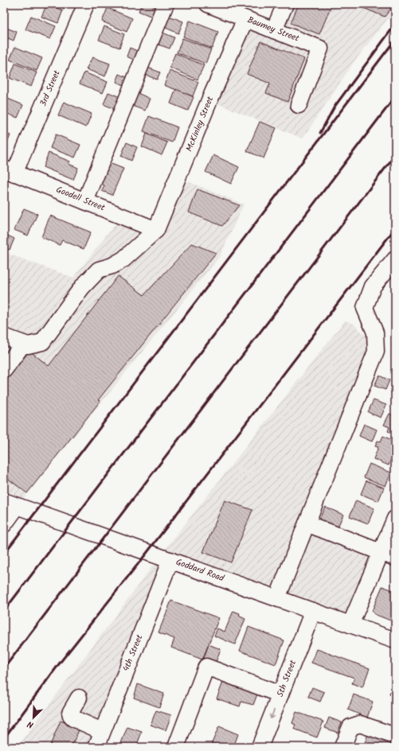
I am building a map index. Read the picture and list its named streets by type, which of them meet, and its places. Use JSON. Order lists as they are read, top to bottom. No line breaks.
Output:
{"streets":{"street":["Baumey Street","3rd Street","McKinley Street","Goodell Street","Goddard Road","4th Street","5th Street"]},"crossings":[["Baumey Street","McKinley Street"],["3rd Street","Goodell Street"],["McKinley Street","Goodell Street"],["Goddard Road","4th Street"],["Goddard Road","5th Street"]],"one_way":["5th Street"],"north":"bottom left"}
